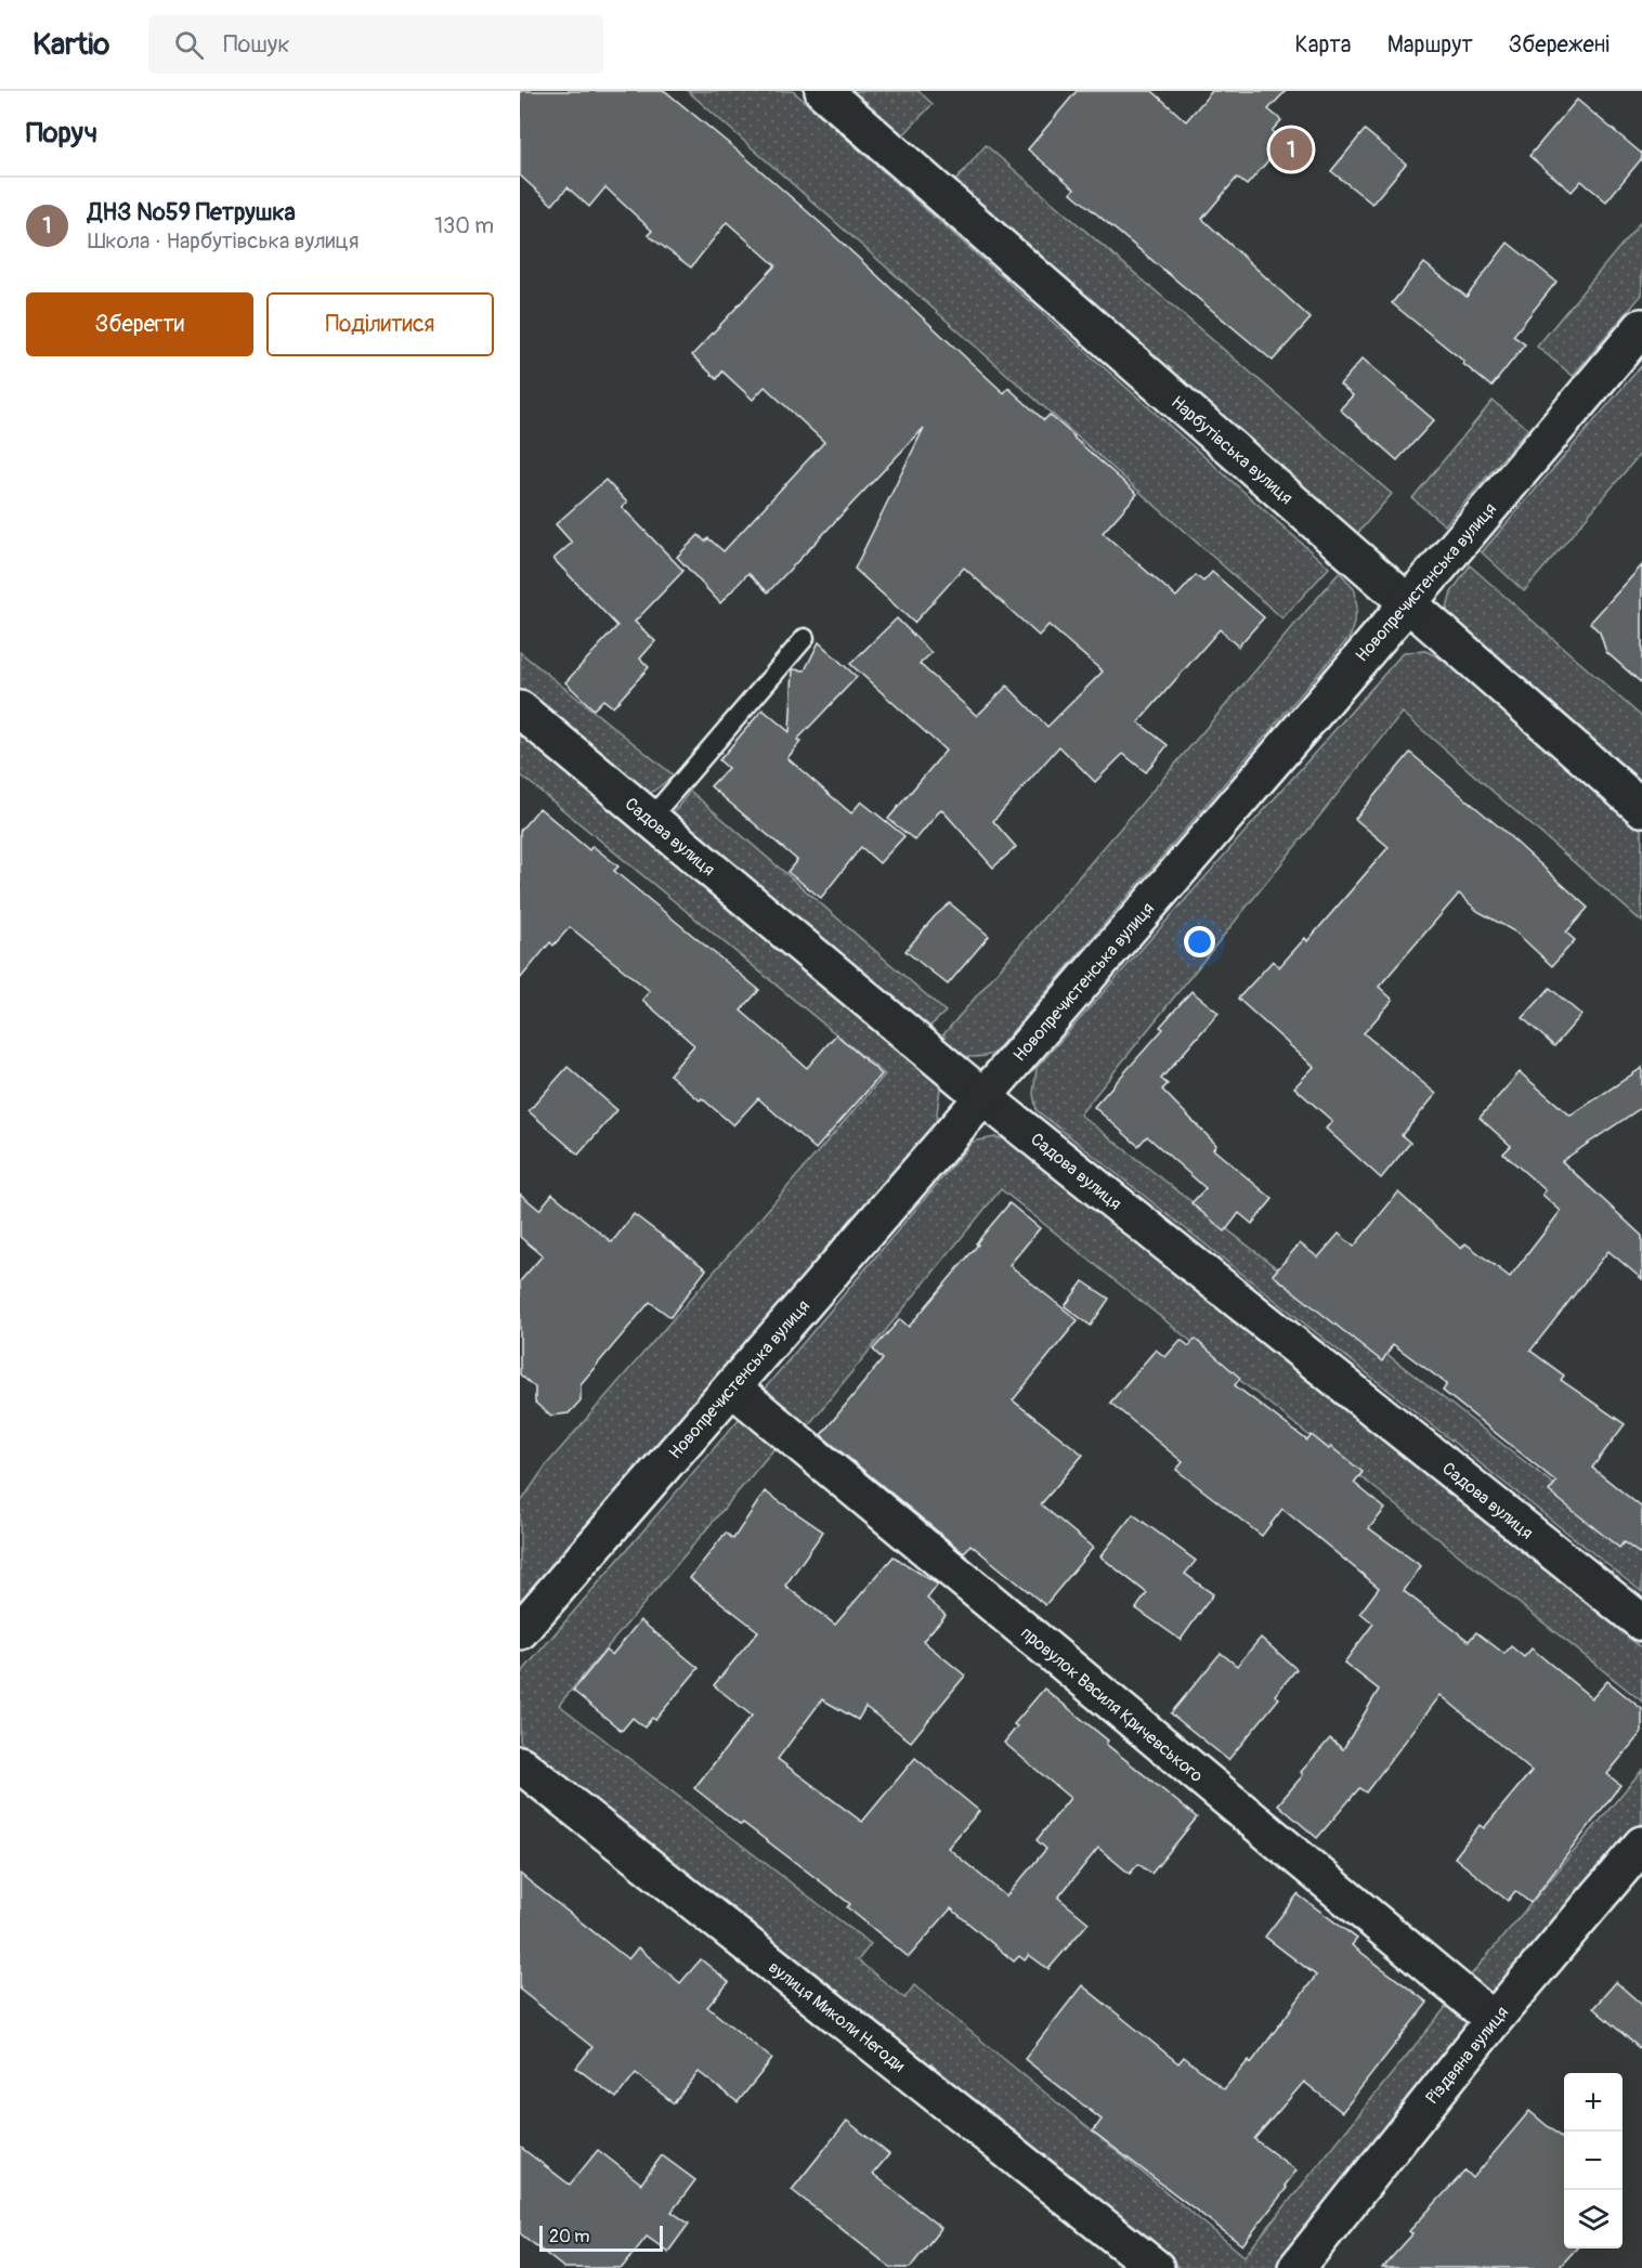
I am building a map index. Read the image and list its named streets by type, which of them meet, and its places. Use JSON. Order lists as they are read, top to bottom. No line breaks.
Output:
{"streets":{"street":["Нарбутівська вулиця","Новопречистенська вулиця","Садова вулиця","провулок Василя Кричевського","вулиця Миколи Негоди","Різдвяна вулиця"]},"crossings":[["Нарбутівська вулиця","Новопречистенська вулиця"],["Новопречистенська вулиця","Садова вулиця"],["Новопречистенська вулиця","провулок Василя Кричевського"],["провулок Василя Кричевського","Різдвяна вулиця"]],"scale_bar":"20 m","page":{"header":"Kartio","search":"Пошук","nav":["Карта","Маршрут","Збережені"],"heading":"Поруч","pins":"1","list":[{"mark":"1","name":"ДНЗ №59 Петрушка","note":"Школа · Нарбутівська вулиця","value":"130 m"}],"buttons":["Зберегти","Поділитися"],"map_buttons":["+","−"],"scale":"20 m"}}
